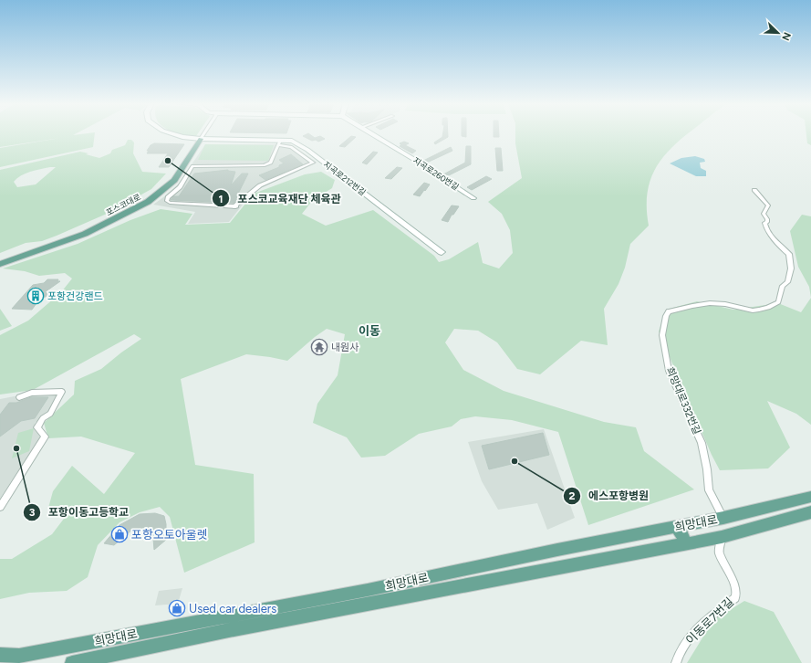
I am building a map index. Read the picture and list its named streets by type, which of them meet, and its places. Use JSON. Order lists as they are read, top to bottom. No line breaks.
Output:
{"streets":{"main road":["포스코대로","희망대로"],"street":["지곡로260번길","지곡로212번길","희망대로332번길","이동로7번길"]},"crossings":[["지곡로212번길","포스코대로"],["희망대로332번길","희망대로"],["희망대로","이동로7번길"]],"districts":["이동"],"places":{"other":["포스코교육재단 체육관","포항이동고등학교","에스포항병원"],"building":["포항건강랜드"],"temple":["내원사"],"shop":["포항오토아울렛","Used car dealers"]},"north":"bottom right"}
